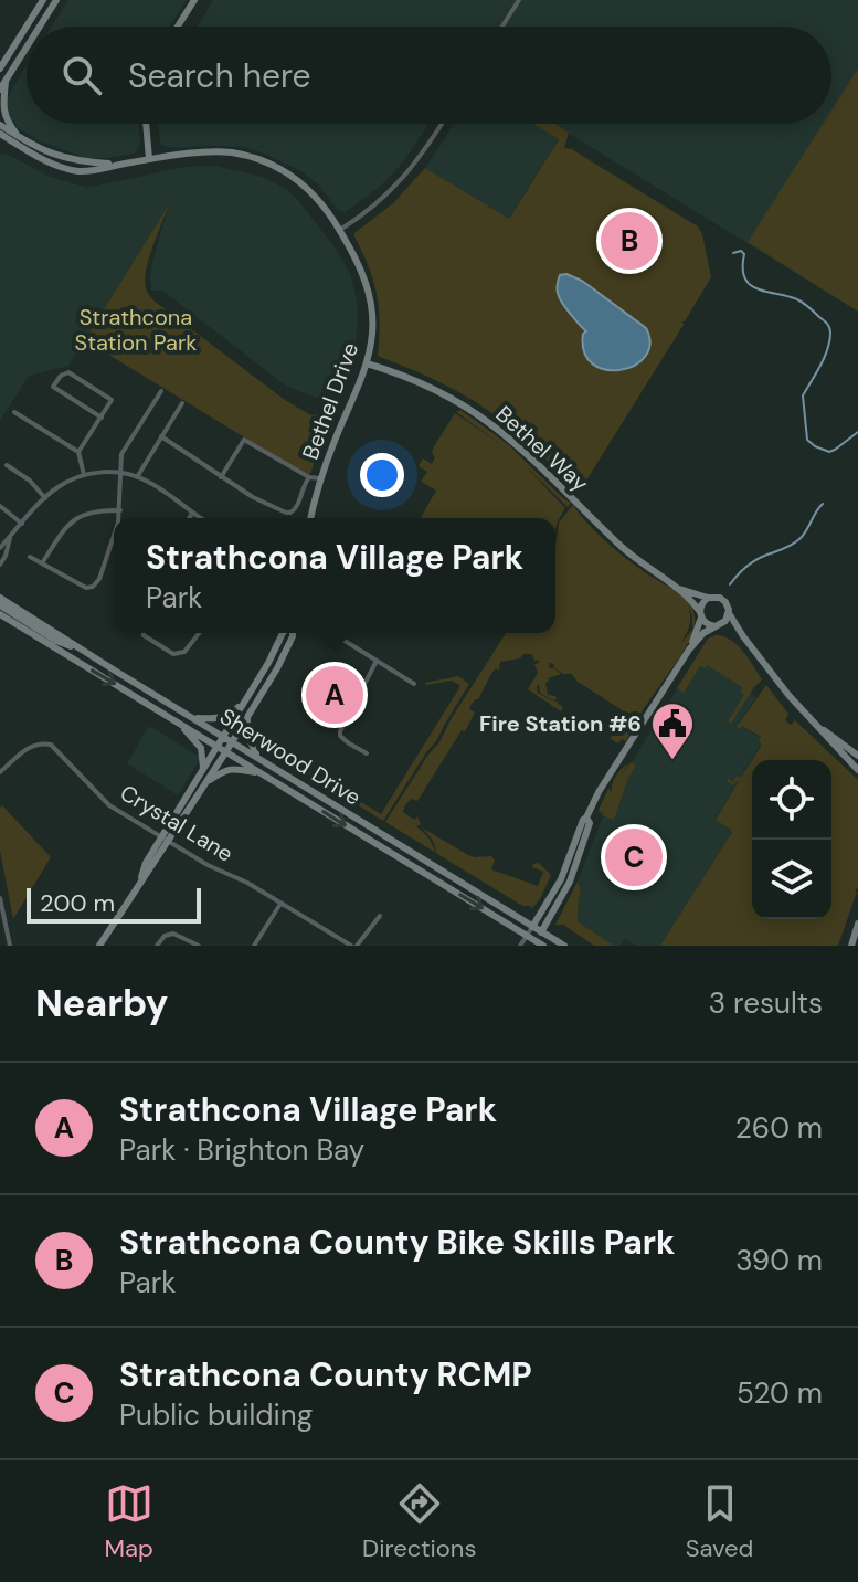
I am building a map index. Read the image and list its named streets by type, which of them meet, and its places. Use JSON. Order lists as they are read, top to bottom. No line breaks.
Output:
{"streets":{"street":["Bethel Drive","Bethel Way","Sherwood Drive","Crystal Lane"]},"crossings":[["Bethel Drive","Bethel Way"]],"parks":["Strathcona Station Park"],"places":{"public building":["Fire Station #6"]},"scale_bar":"200 m","page":{"search":"Search here","pins":["B","A","C"],"popup":["Strathcona Village Park","Park"],"scale":"200 m","heading":["Nearby","3 results"],"list":[{"mark":"A","name":"Strathcona Village Park","note":"Park · Brighton Bay","value":"260 m"},{"mark":"B","name":"Strathcona County Bike Skills Park","note":"Park","value":"390 m"},{"mark":"C","name":"Strathcona County RCMP","note":"Public building","value":"520 m"}],"nav":["Map","Directions","Saved"]}}
